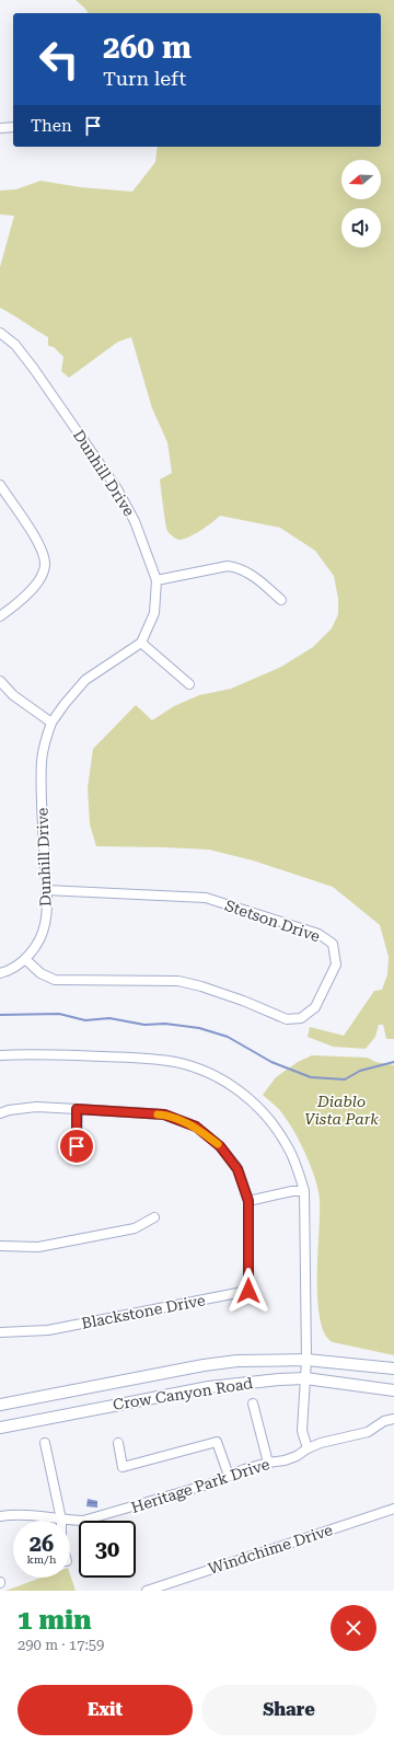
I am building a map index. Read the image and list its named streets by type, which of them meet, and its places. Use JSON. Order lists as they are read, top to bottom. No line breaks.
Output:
{"streets":{"main road":["Crow Canyon Road"],"street":["Dunhill Drive","Stetson Drive","Blackstone Drive","Heritage Park Drive","Windchime Drive"]},"crossings":[["Dunhill Drive","Stetson Drive"]],"parks":["Diablo Vista Park"],"north":"left","page":{"turn":["260 m","Turn left"],"then":"Then","speed":"26 km/h","limit":"30","heading":["1 min","290 m · 17:59"],"buttons":["Exit","Share"]}}
